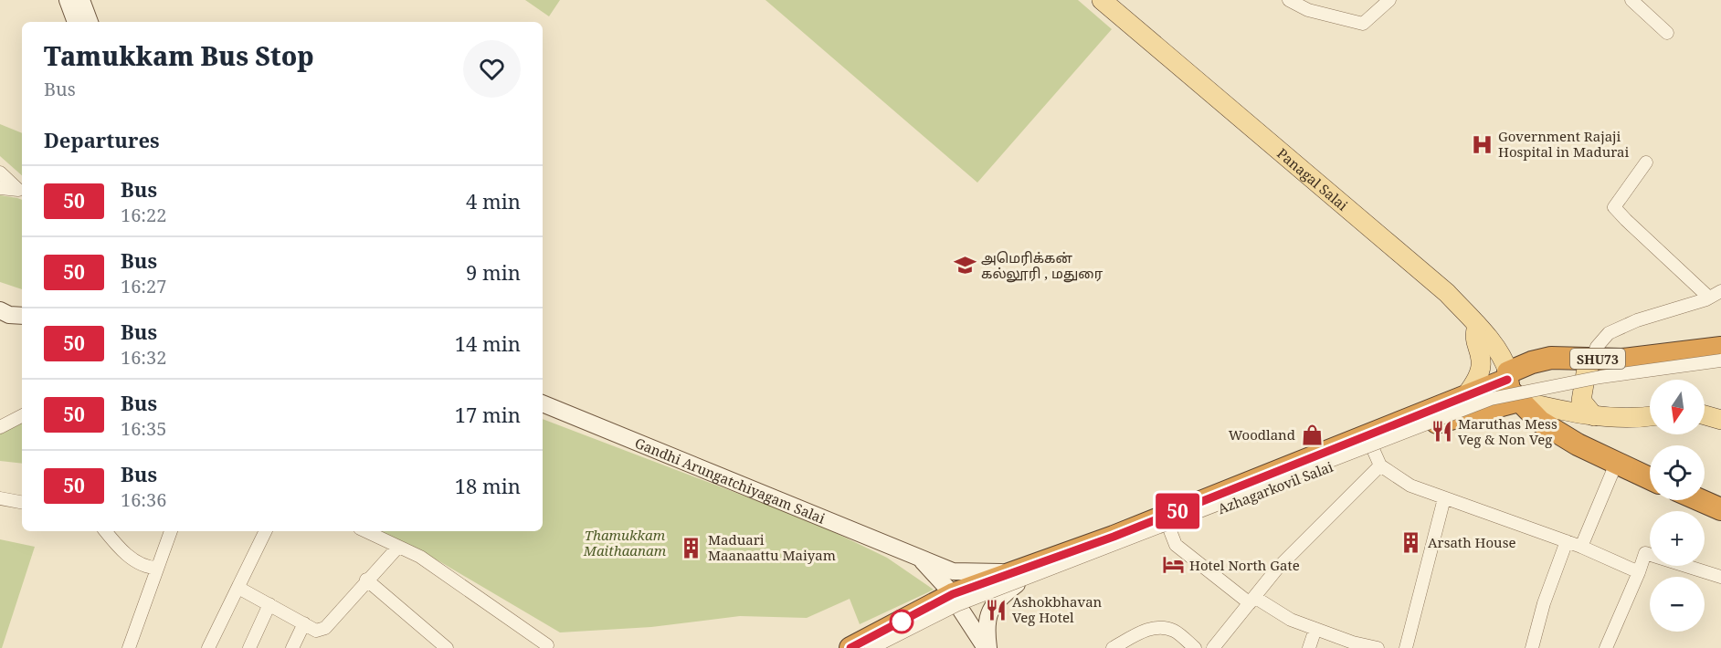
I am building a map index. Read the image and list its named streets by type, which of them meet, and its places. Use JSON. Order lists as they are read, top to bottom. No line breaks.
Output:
{"streets":{"highway":["SHU73","Azhagarkovil Salai"],"main road":["Panagal Salai"],"street":["Gandhi Arungatchiyagam Salai"]},"crossings":[["Panagal Salai","SHU73"],["Panagal Salai","Azhagarkovil Salai"],["SHU73","Azhagarkovil Salai"],["Gandhi Arungatchiyagam Salai","Azhagarkovil Salai"]],"parks":["Thamukkam Maithaanam"],"places":{"hospital":["Government Rajaji Hospital in Madurai"],"school or university":["அமெரிக்கன் கல்லூரி , மதுரை"],"restaurant":["Maruthas Mess Veg & Non Veg","Ashokbhavan Veg Hotel"],"shop":["Woodland"],"building":["Arsath House","Maduari Maanaattu Maiyam"],"hotel":["Hotel North Gate"]},"lines":["bus line 50"],"north":"bottom","page":{"on_map":"50","heading":[["Tamukkam Bus Stop","Bus"],"Departures"],"list":[{"mark":"50","name":"Bus","note":"16:22","value":"4 min"},{"mark":"50","name":"Bus","note":"16:27","value":"9 min"},{"mark":"50","name":"Bus","note":"16:32","value":"14 min"},{"mark":"50","name":"Bus","note":"16:35","value":"17 min"},{"mark":"50","name":"Bus","note":"16:36","value":"18 min"}],"map_buttons":["+","−"]}}
